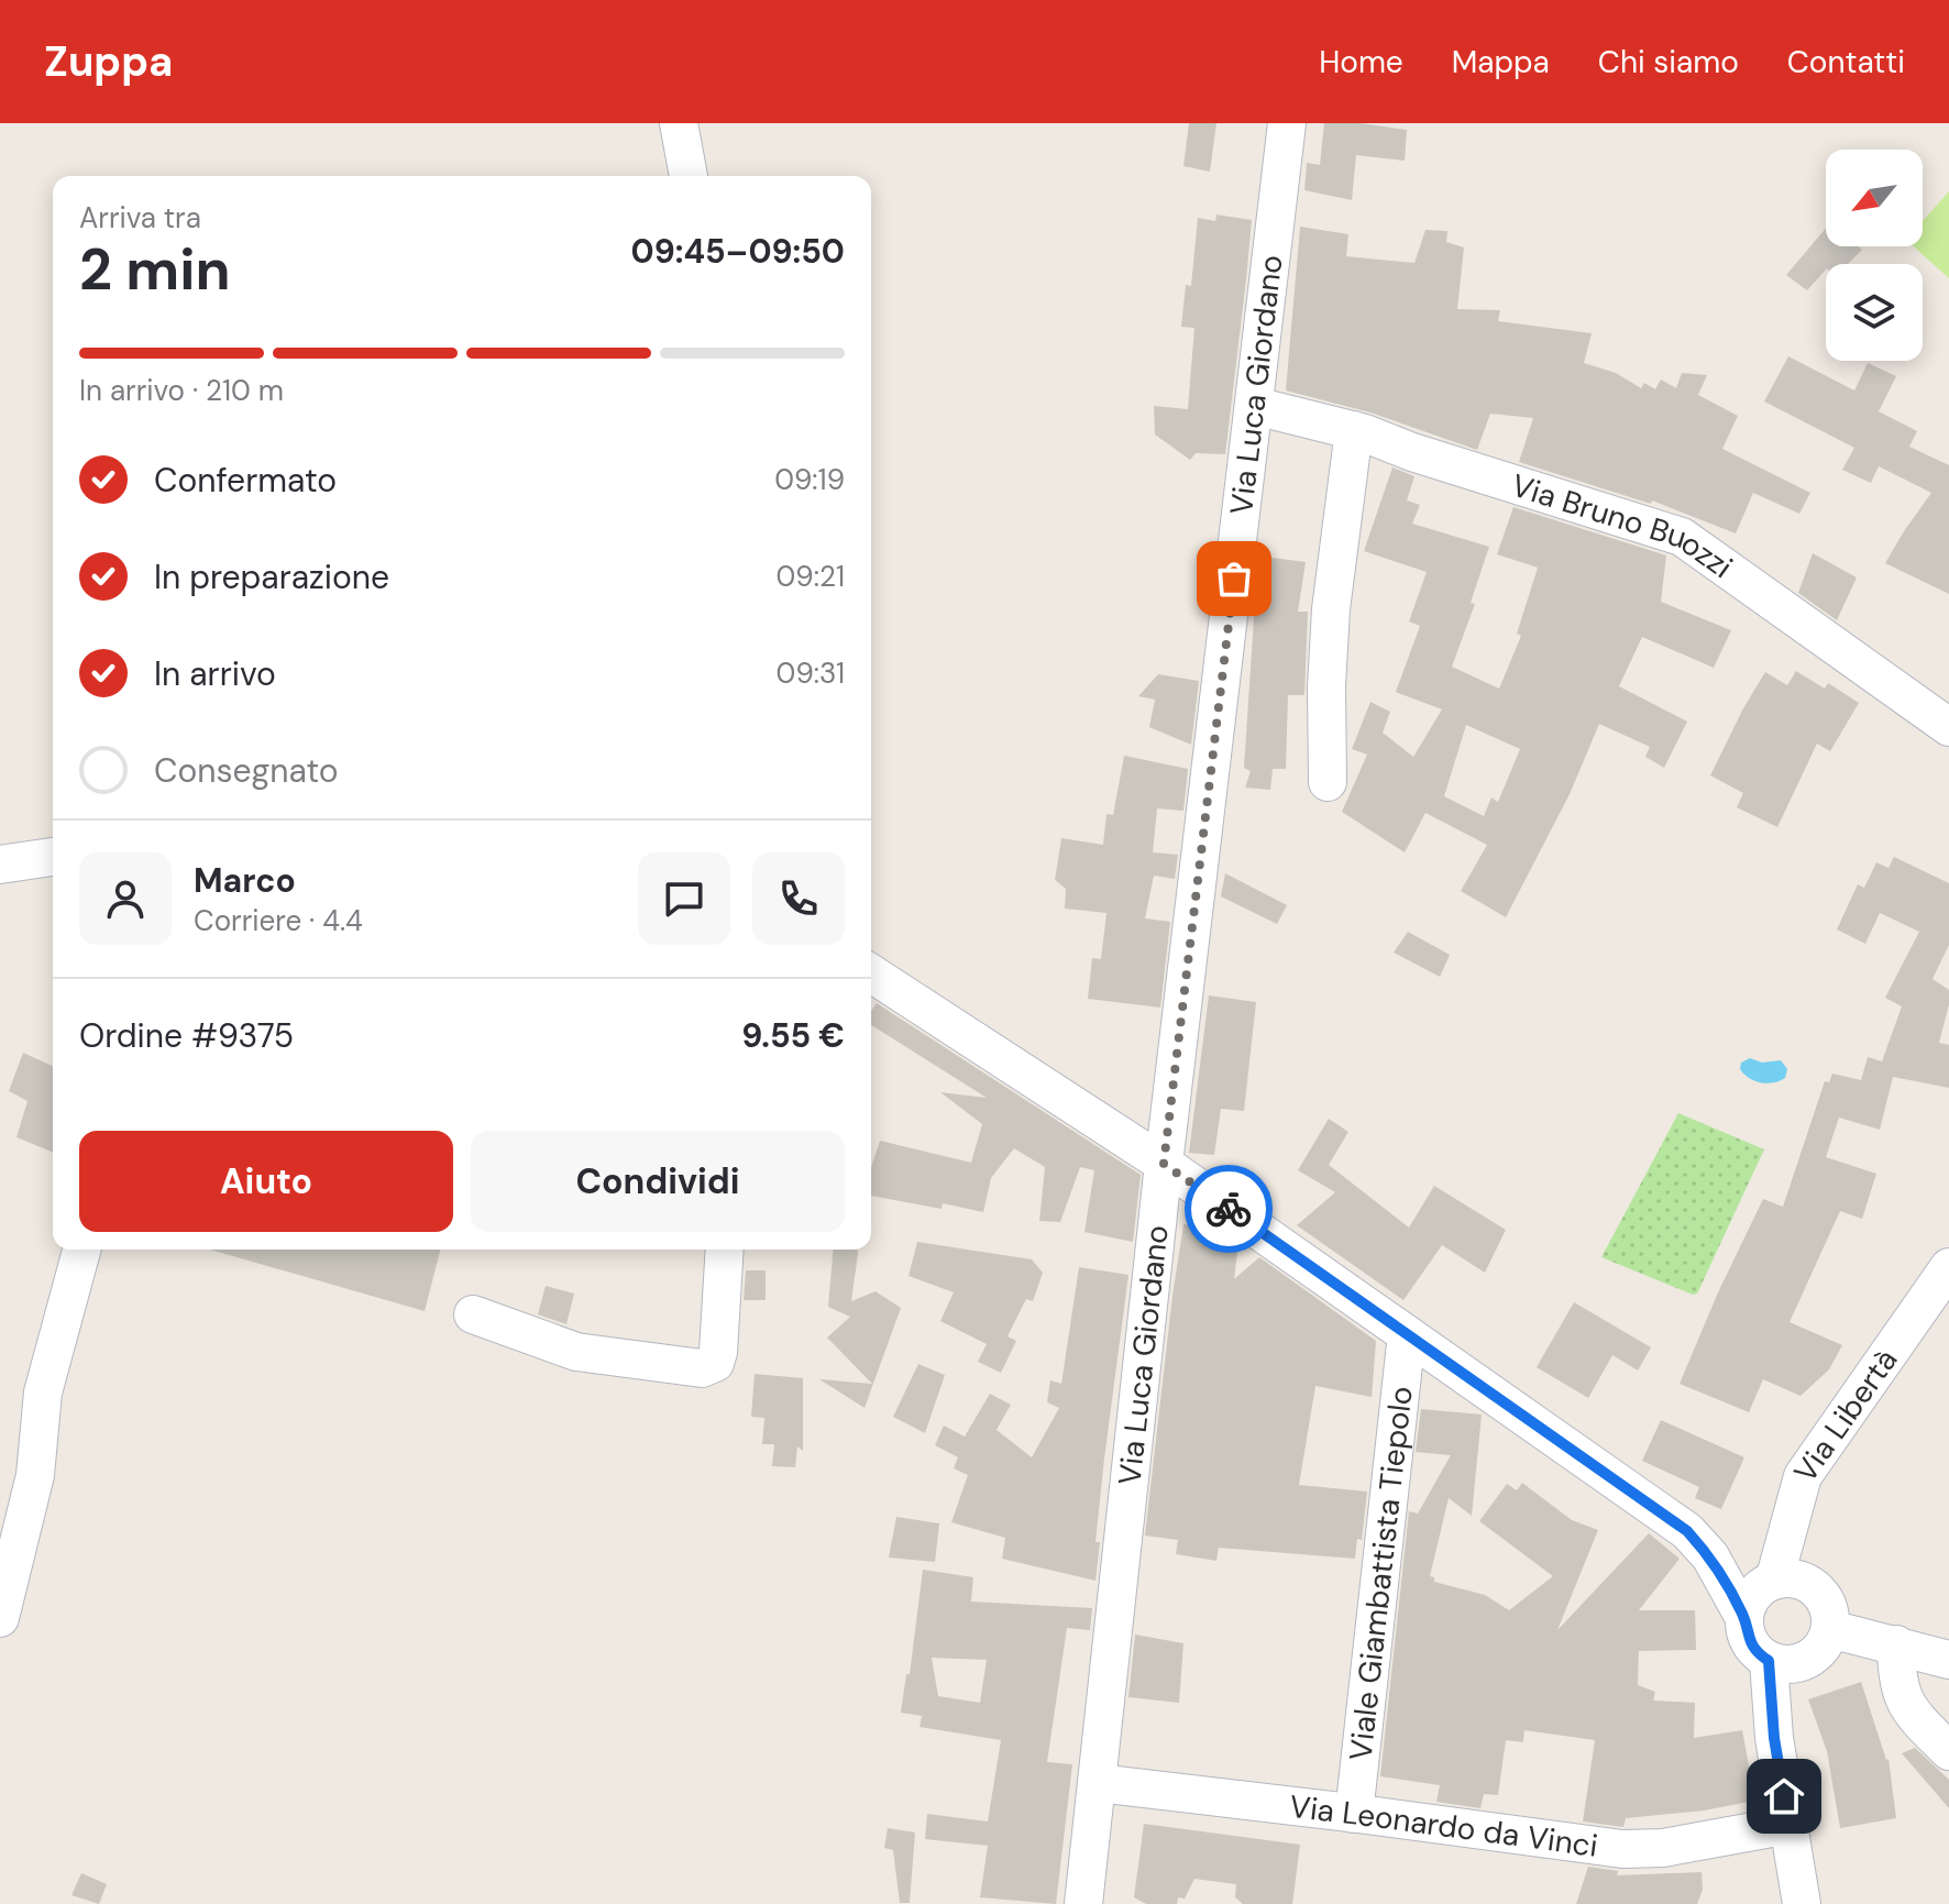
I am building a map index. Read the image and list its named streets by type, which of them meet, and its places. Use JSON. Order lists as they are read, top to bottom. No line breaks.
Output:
{"streets":{"street":["Via Luca Giordano","Via Bruno Buozzi","Via Libertà","Viale Giambattista Tiepolo","Via Leonardo da Vinci"]},"crossings":[["Via Luca Giordano","Via Bruno Buozzi"],["Via Luca Giordano","Via Leonardo da Vinci"],["Viale Giambattista Tiepolo","Via Leonardo da Vinci"]],"north":"bottom left","page":{"header":"Zuppa","nav":["Home","Mappa","Chi siamo","Contatti"],"heading":["2 min","Arriva tra","09:45–09:50"],"panel":["Marco","Corriere · 4.4","Ordine #9375","9.55 €"],"bar":"In arrivo · 210 m","list":[["Confermato","09:19"],["In preparazione","09:21"],["In arrivo","09:31"],"Consegnato"],"buttons":["Aiuto","Condividi"]}}
